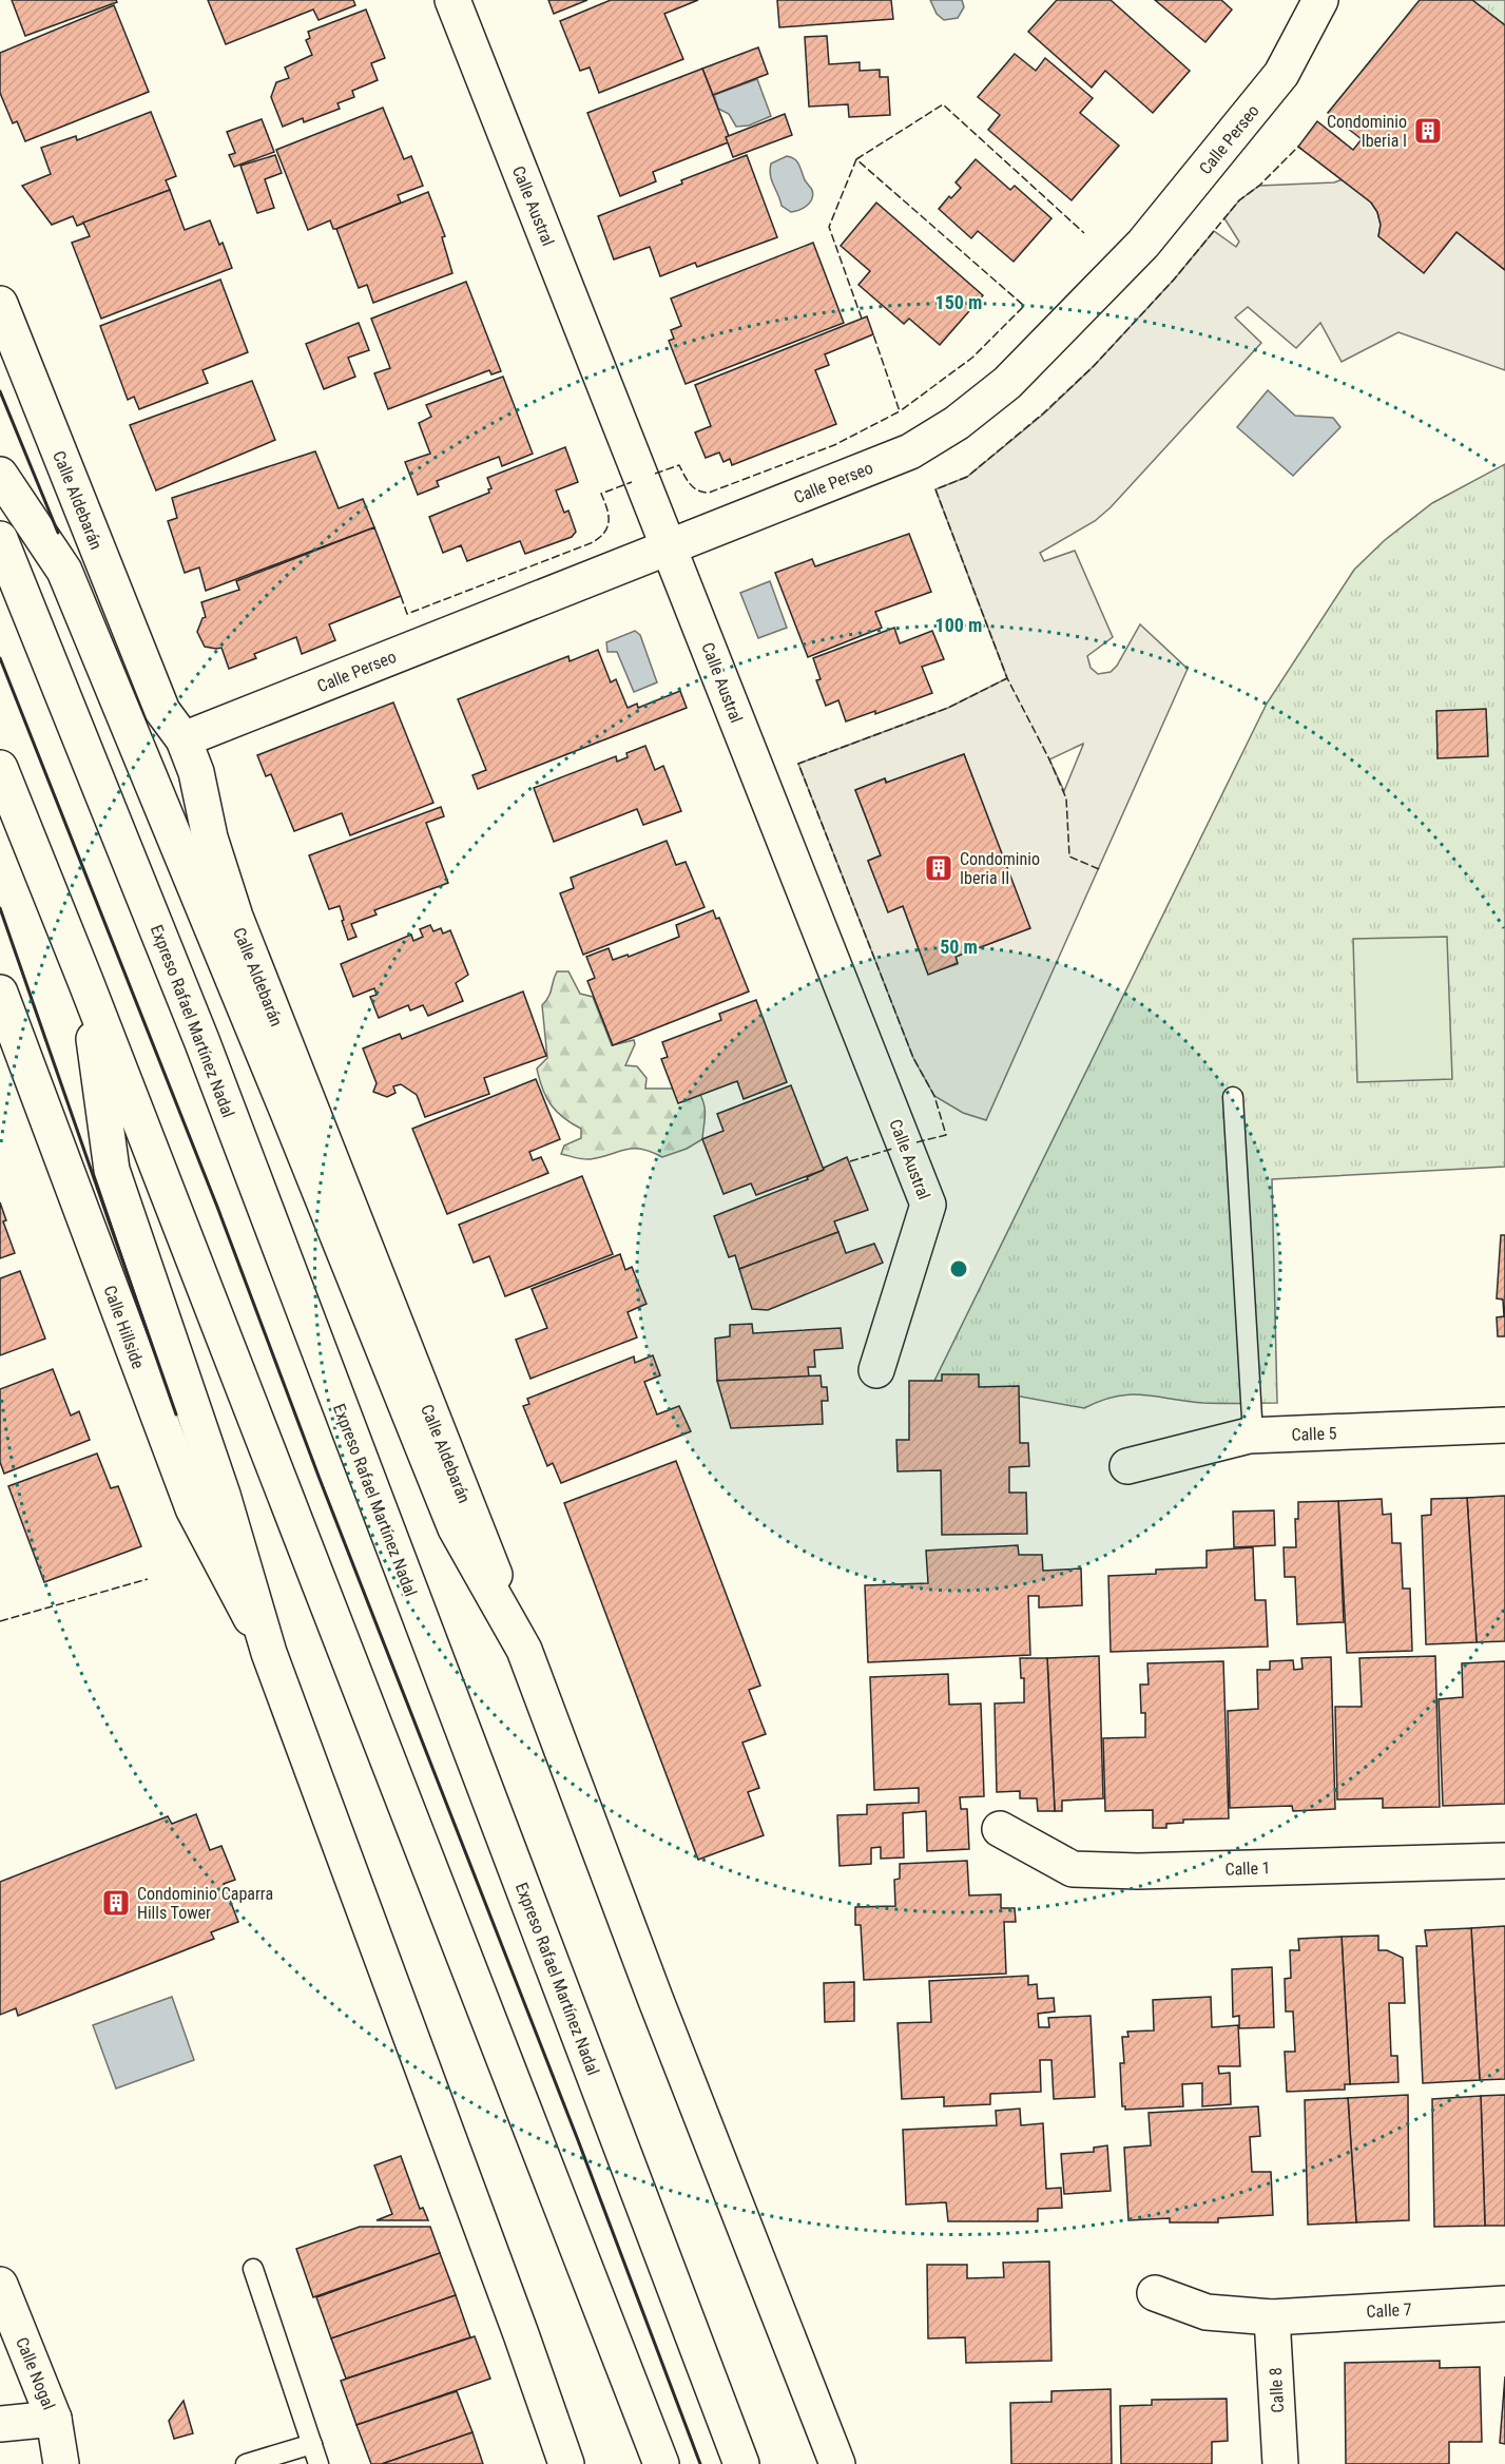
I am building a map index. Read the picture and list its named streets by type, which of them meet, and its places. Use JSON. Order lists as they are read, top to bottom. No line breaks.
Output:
{"streets":{"main road":["Calle Perseo","Calle Austral","Calle Aldebarán","Expreso Rafael Martínez Nadal","Calle Hillside","Calle 5","Calle 1","Calle 7","Calle Nogal","Calle 8"]},"crossings":[["Calle Perseo","Calle Austral"],["Calle Perseo","Calle Aldebarán"],["Calle 7","Calle 8"]],"places":{"building":["Condominio Iberia I","Condominio Iberia II","Condominio Caparra Hills Tower"]},"rings":["150 m","100 m","50 m"]}
